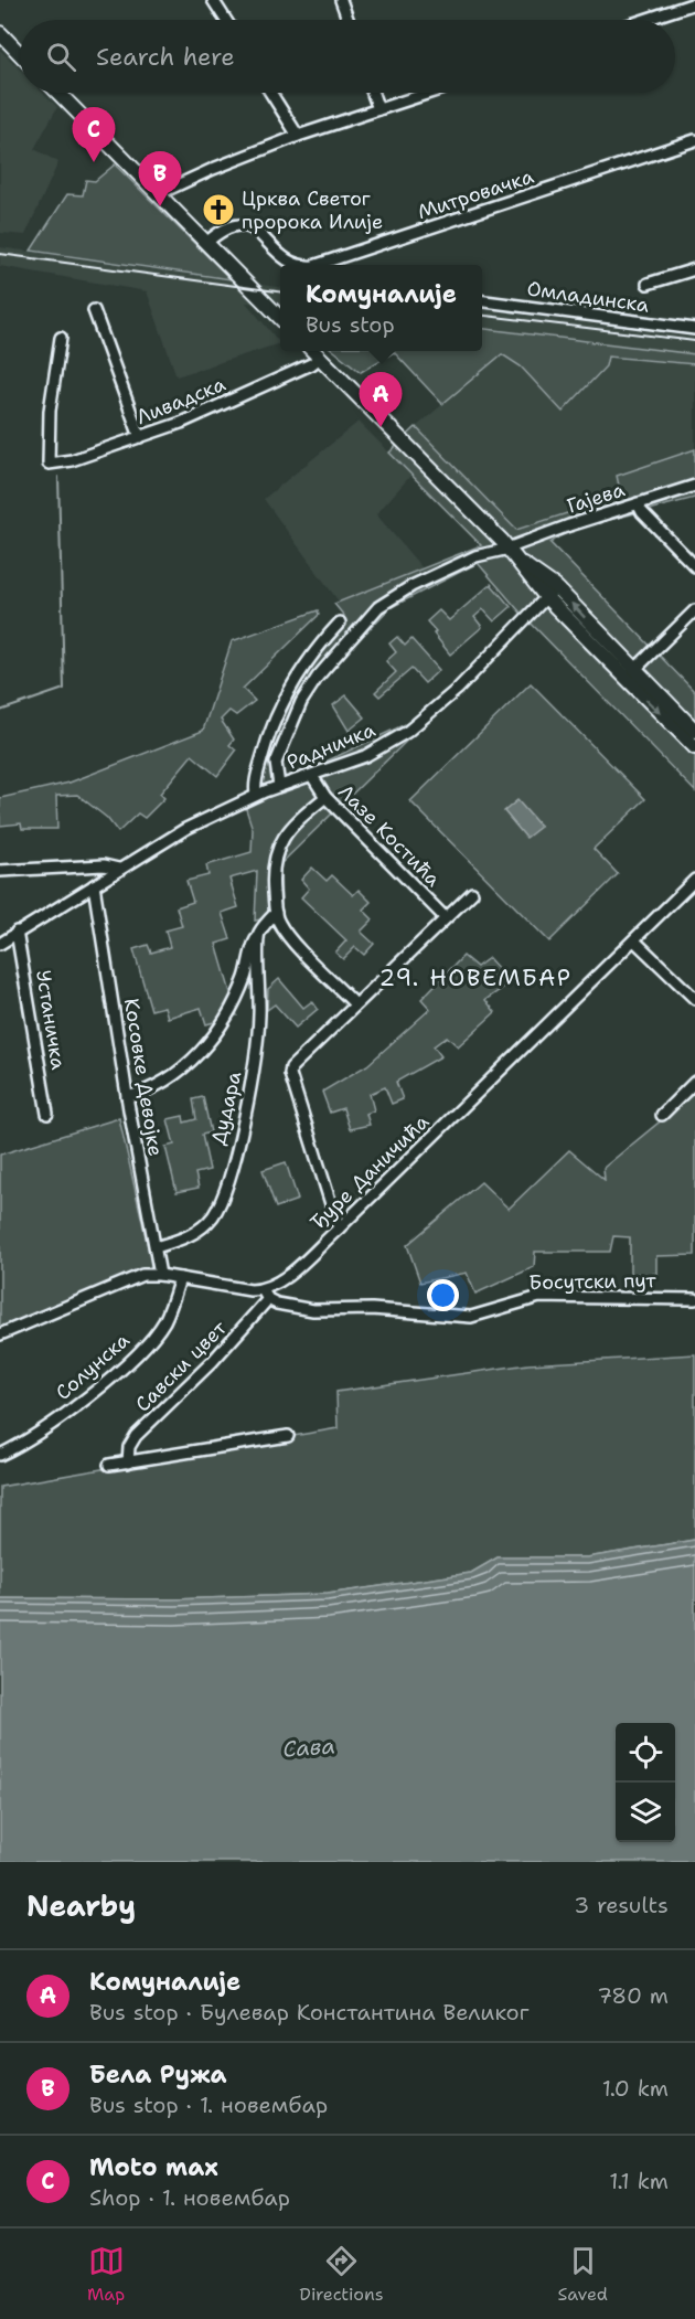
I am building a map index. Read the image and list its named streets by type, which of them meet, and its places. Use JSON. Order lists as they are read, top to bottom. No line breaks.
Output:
{"streets":{"street":["Митровачка","Омладинска","Ливадска","Гајева","Радничка","Лазе Костића","Устаничка","Косовке Девојке","Дудара","Ђуре Даничића","Босутски пут","Солунска","Савски цвет"]},"crossings":[["Гајева","Радничка"],["Радничка","Лазе Костића"],["Косовке Девојке","Дудара"],["Ђуре Даничића","Босутски пут"],["Ђуре Даничића","Савски цвет"],["Босутски пут","Савски цвет"]],"districts":["29. НОВЕМБАР"],"water":["Сава"],"places":{"church":["Црква Светог пророка Илије"]},"page":{"search":"Search here","pins":["C","B","A"],"popup":["Комуналије","Bus stop"],"heading":["Nearby","3 results"],"list":[{"mark":"A","name":"Комуналије","note":"Bus stop · Булевар Константина Великог","value":"780 m"},{"mark":"B","name":"Бела Ружа","note":"Bus stop · 1. новембар","value":"1.0 km"},{"mark":"C","name":"Moto max","note":"Shop · 1. новембар","value":"1.1 km"}],"nav":["Map","Directions","Saved"]}}
